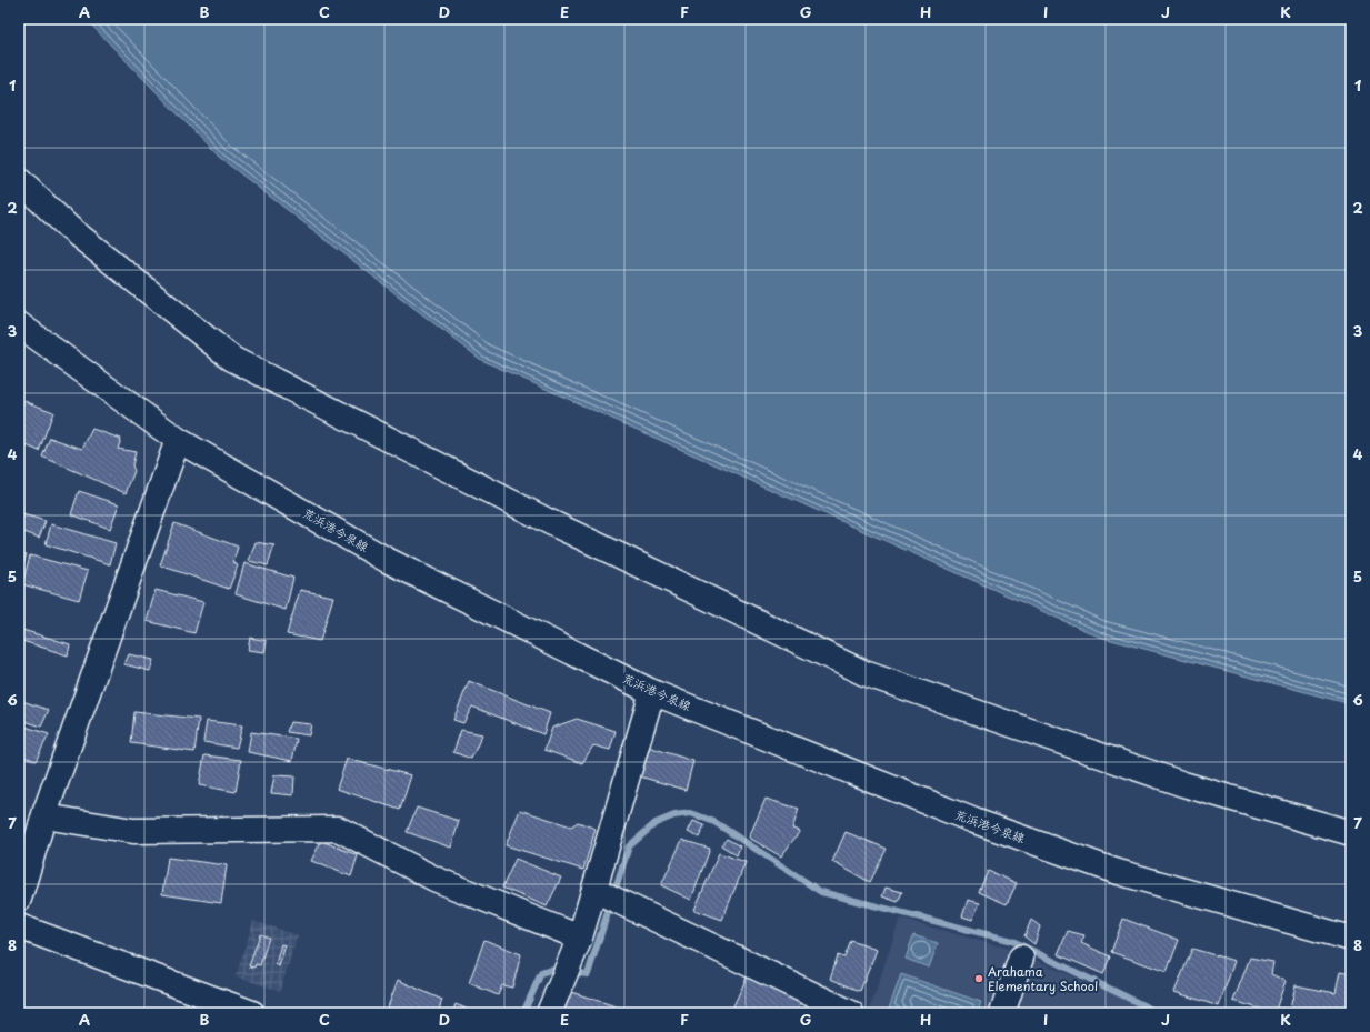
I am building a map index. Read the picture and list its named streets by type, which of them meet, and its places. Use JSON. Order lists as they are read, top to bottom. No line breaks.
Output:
{"streets":{"street":["荒浜港今泉線"]},"places":["Arahama Elementary School"],"grid":{"columns":["A","B","C","D","E","F","G","H","I","J","K"],"rows":["1","2","3","4","5","6","7","8"]}}
